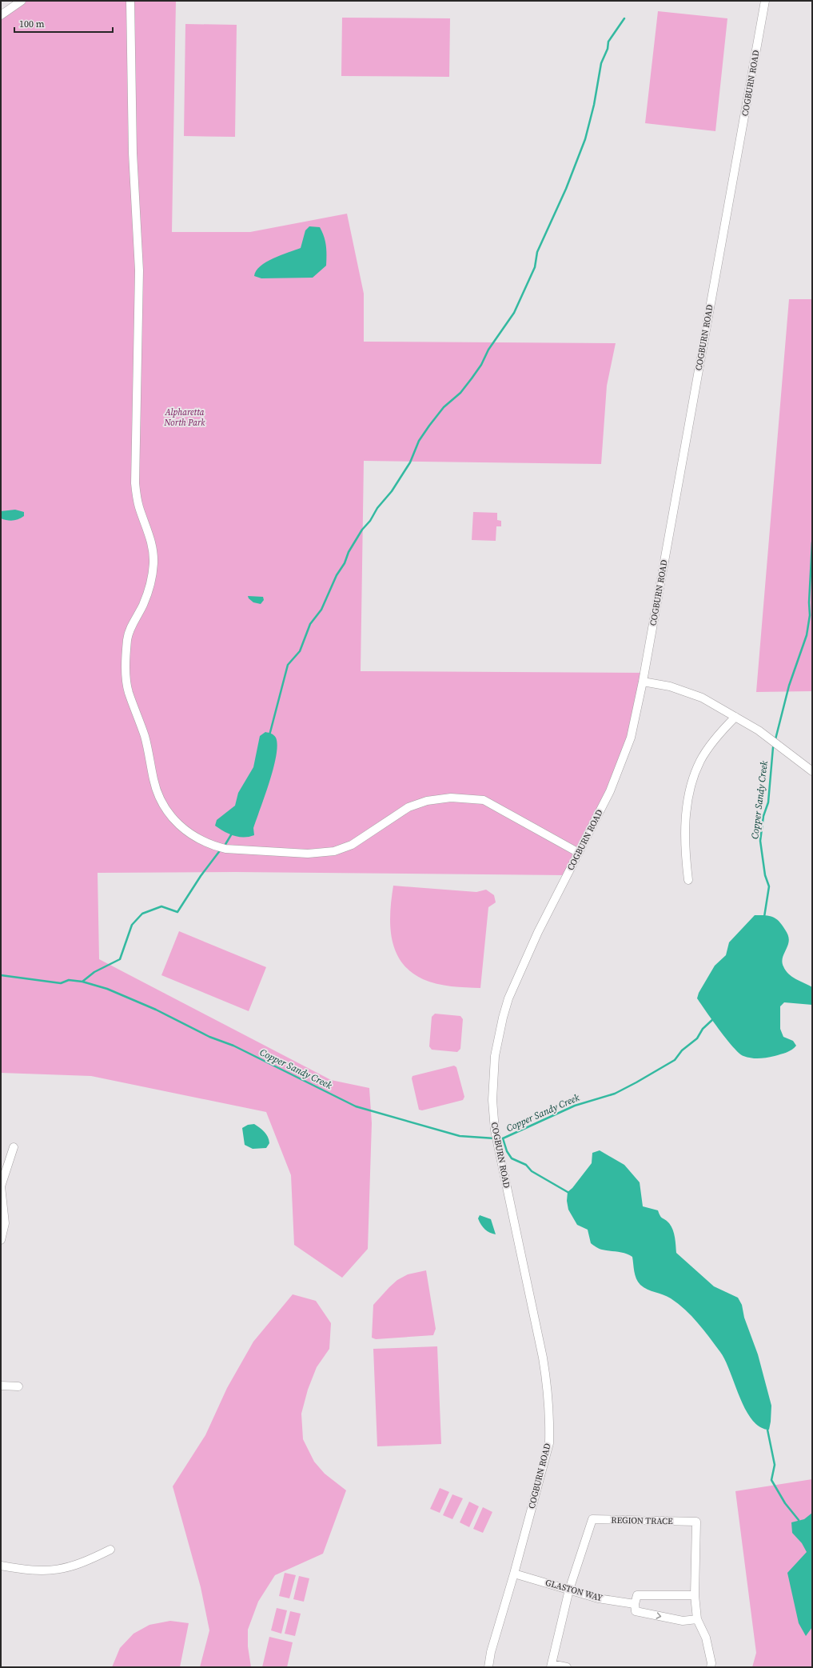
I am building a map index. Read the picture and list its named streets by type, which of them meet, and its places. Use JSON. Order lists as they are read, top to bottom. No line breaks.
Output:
{"streets":{"street":["COGBURN ROAD","REGION TRACE","GLASTON WAY"]},"crossings":[["COGBURN ROAD","GLASTON WAY"],["REGION TRACE","GLASTON WAY"]],"water":["Copper Sandy Creek"],"parks":["Alpharetta North Park"],"scale_bar":"100 m"}
